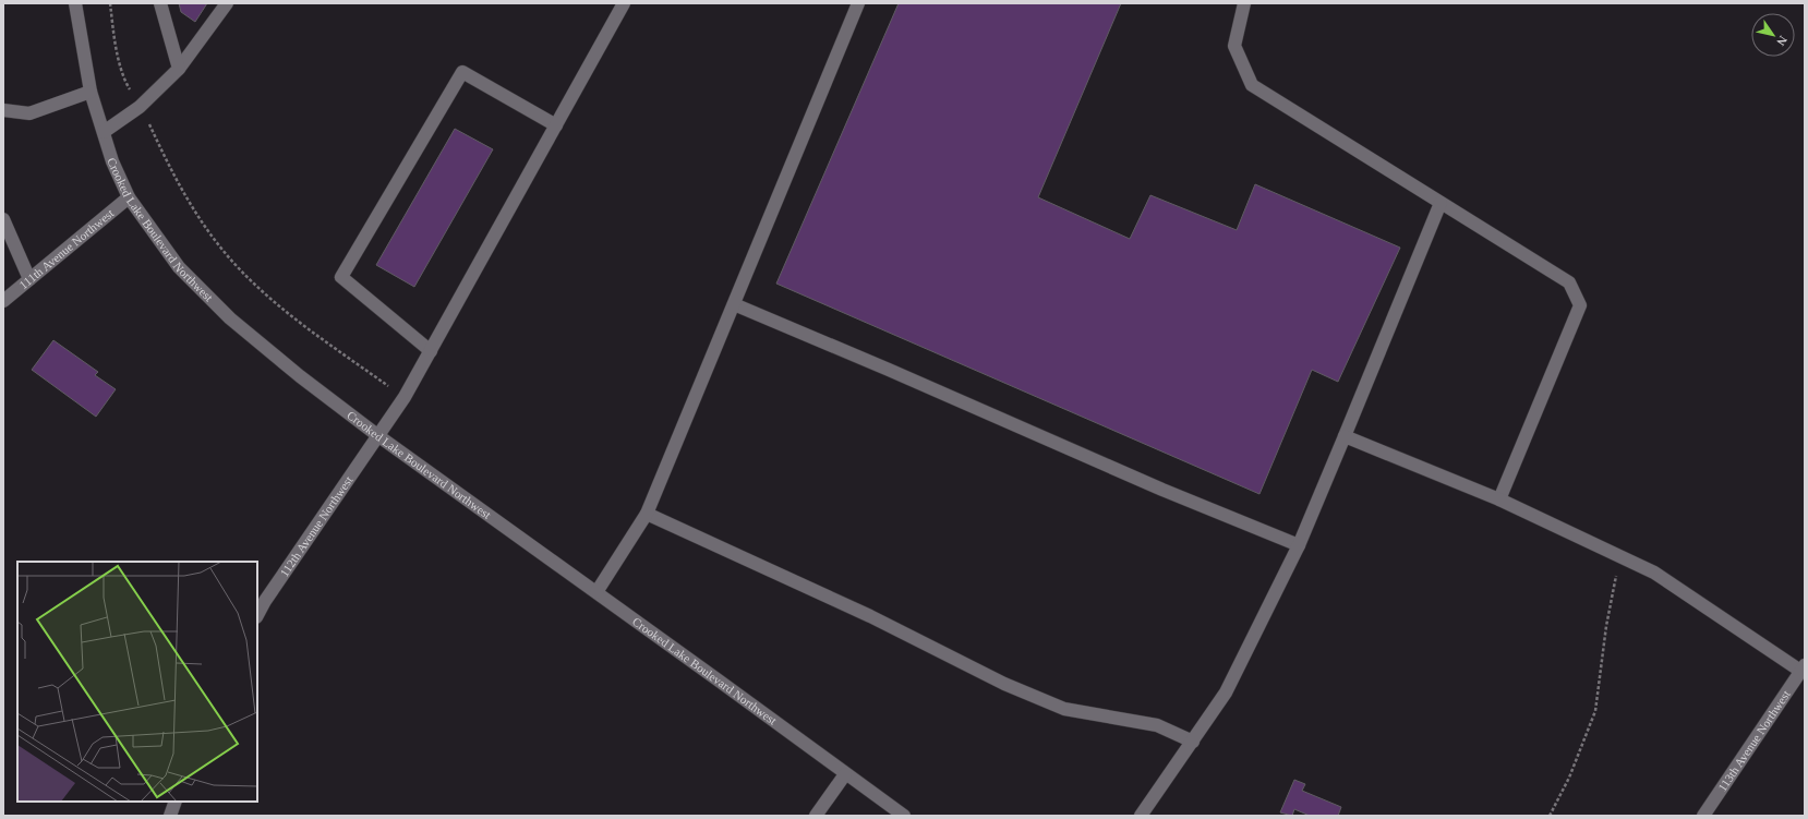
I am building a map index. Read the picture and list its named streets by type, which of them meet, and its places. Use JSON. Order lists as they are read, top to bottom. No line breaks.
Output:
{"streets":{"street":["Crooked Lake Boulevard Northwest","111th Avenue Northwest","112th Avenue Northwest","113th Avenue Northwest"]},"crossings":[["Crooked Lake Boulevard Northwest","111th Avenue Northwest"],["Crooked Lake Boulevard Northwest","112th Avenue Northwest"]],"north":"bottom right"}
